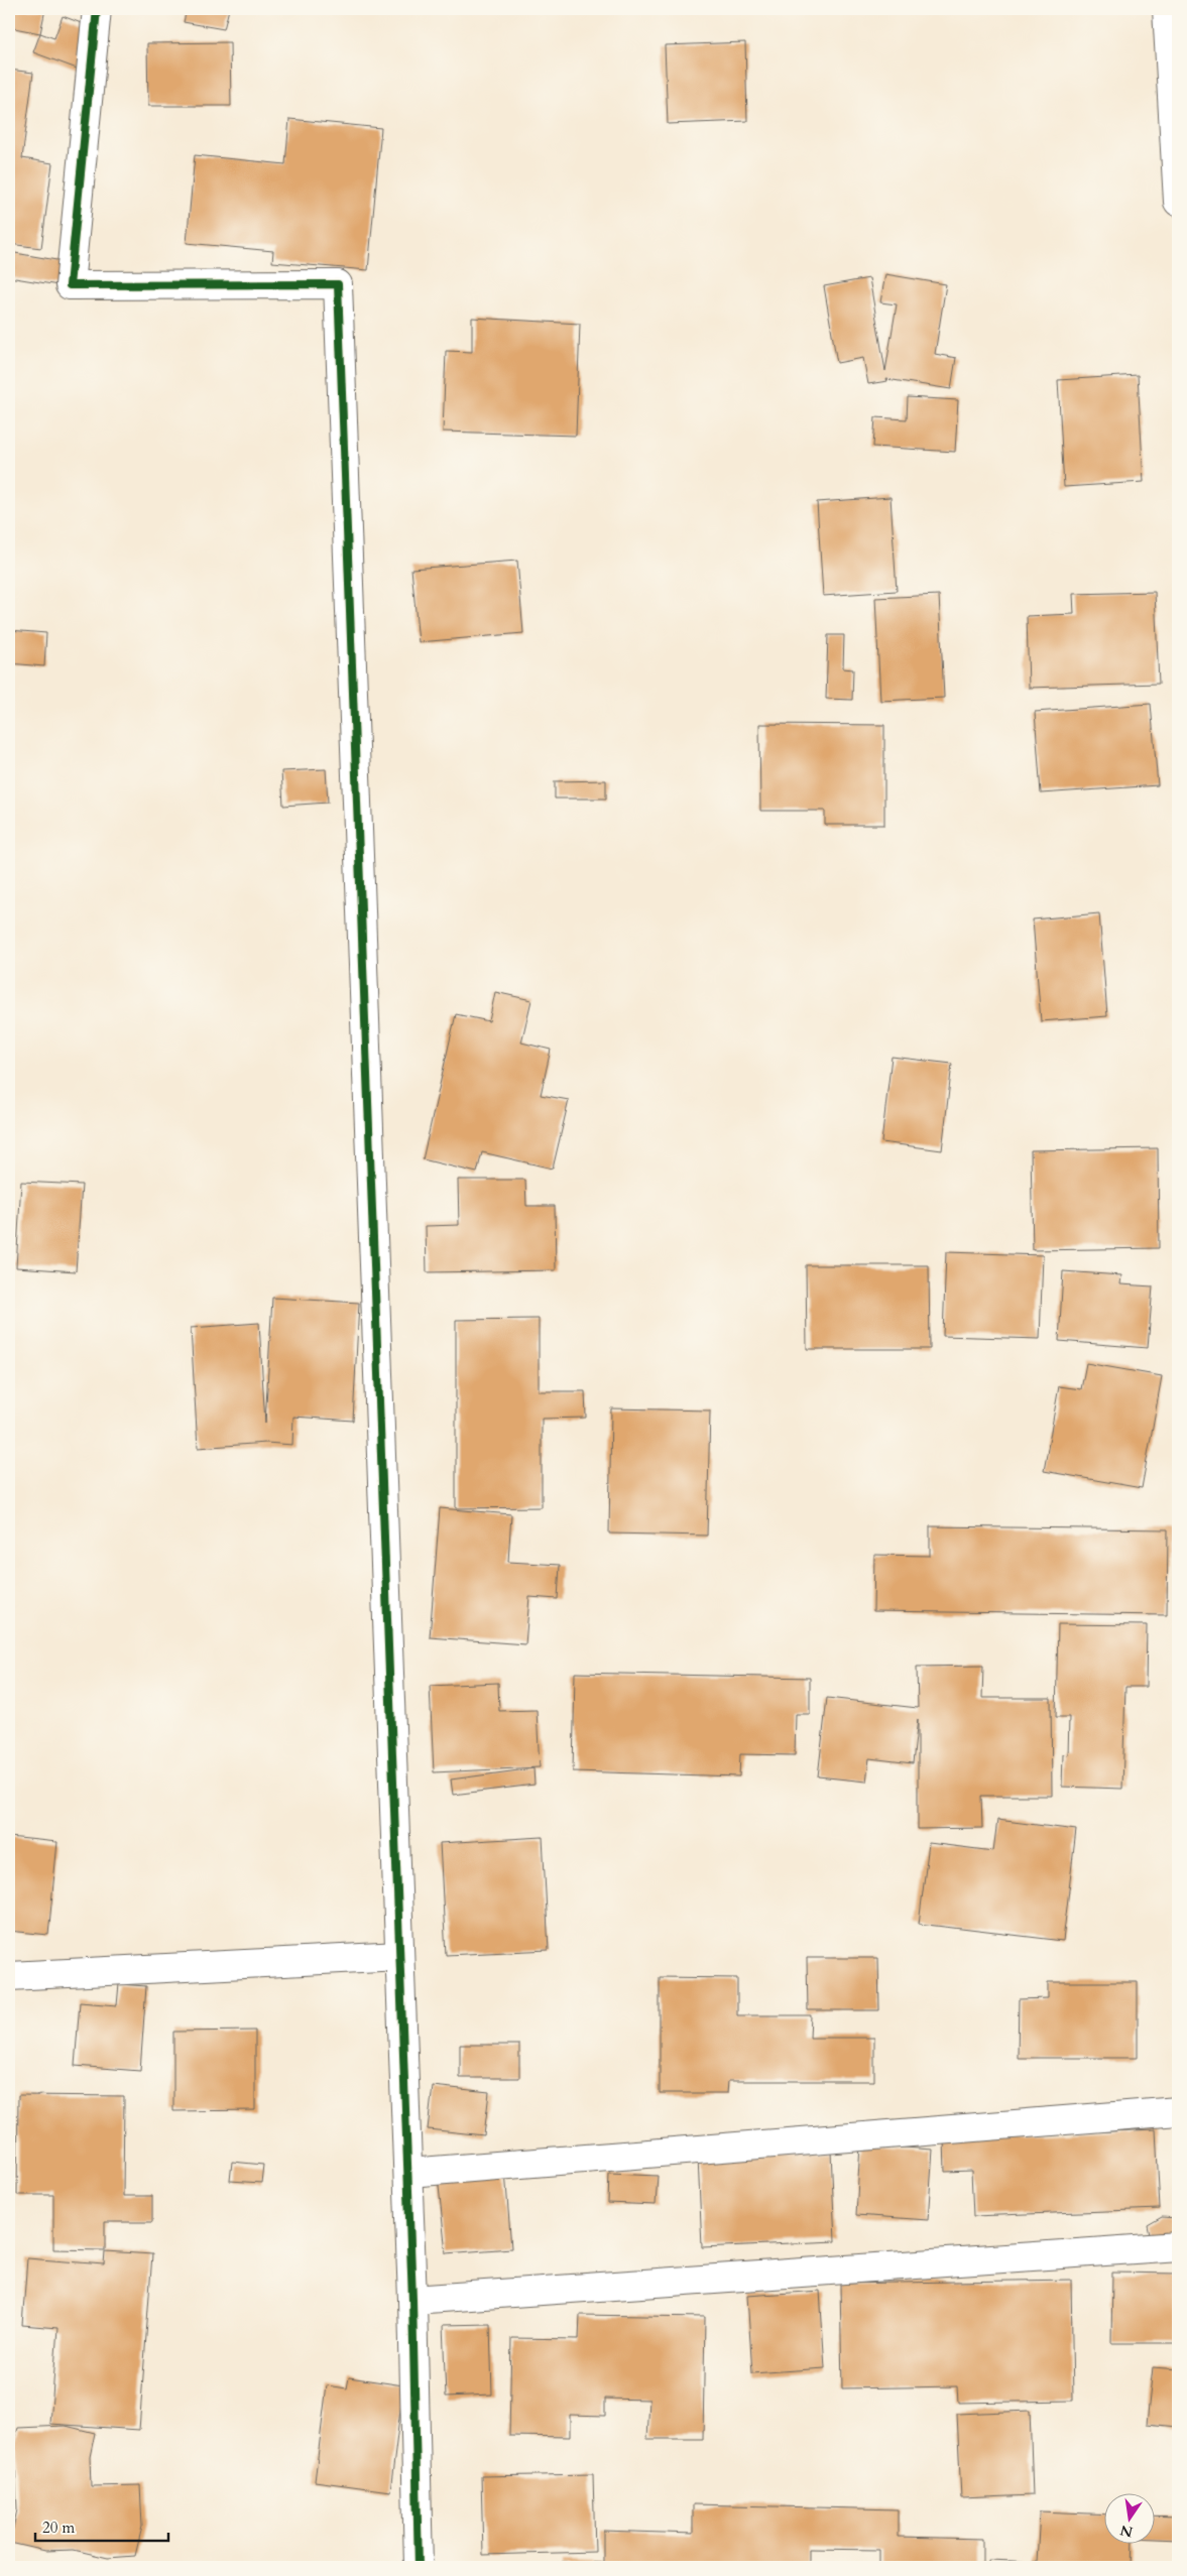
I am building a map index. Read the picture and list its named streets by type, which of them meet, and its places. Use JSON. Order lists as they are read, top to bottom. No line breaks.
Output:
{"scale_bar":"20 m","north":"bottom"}
